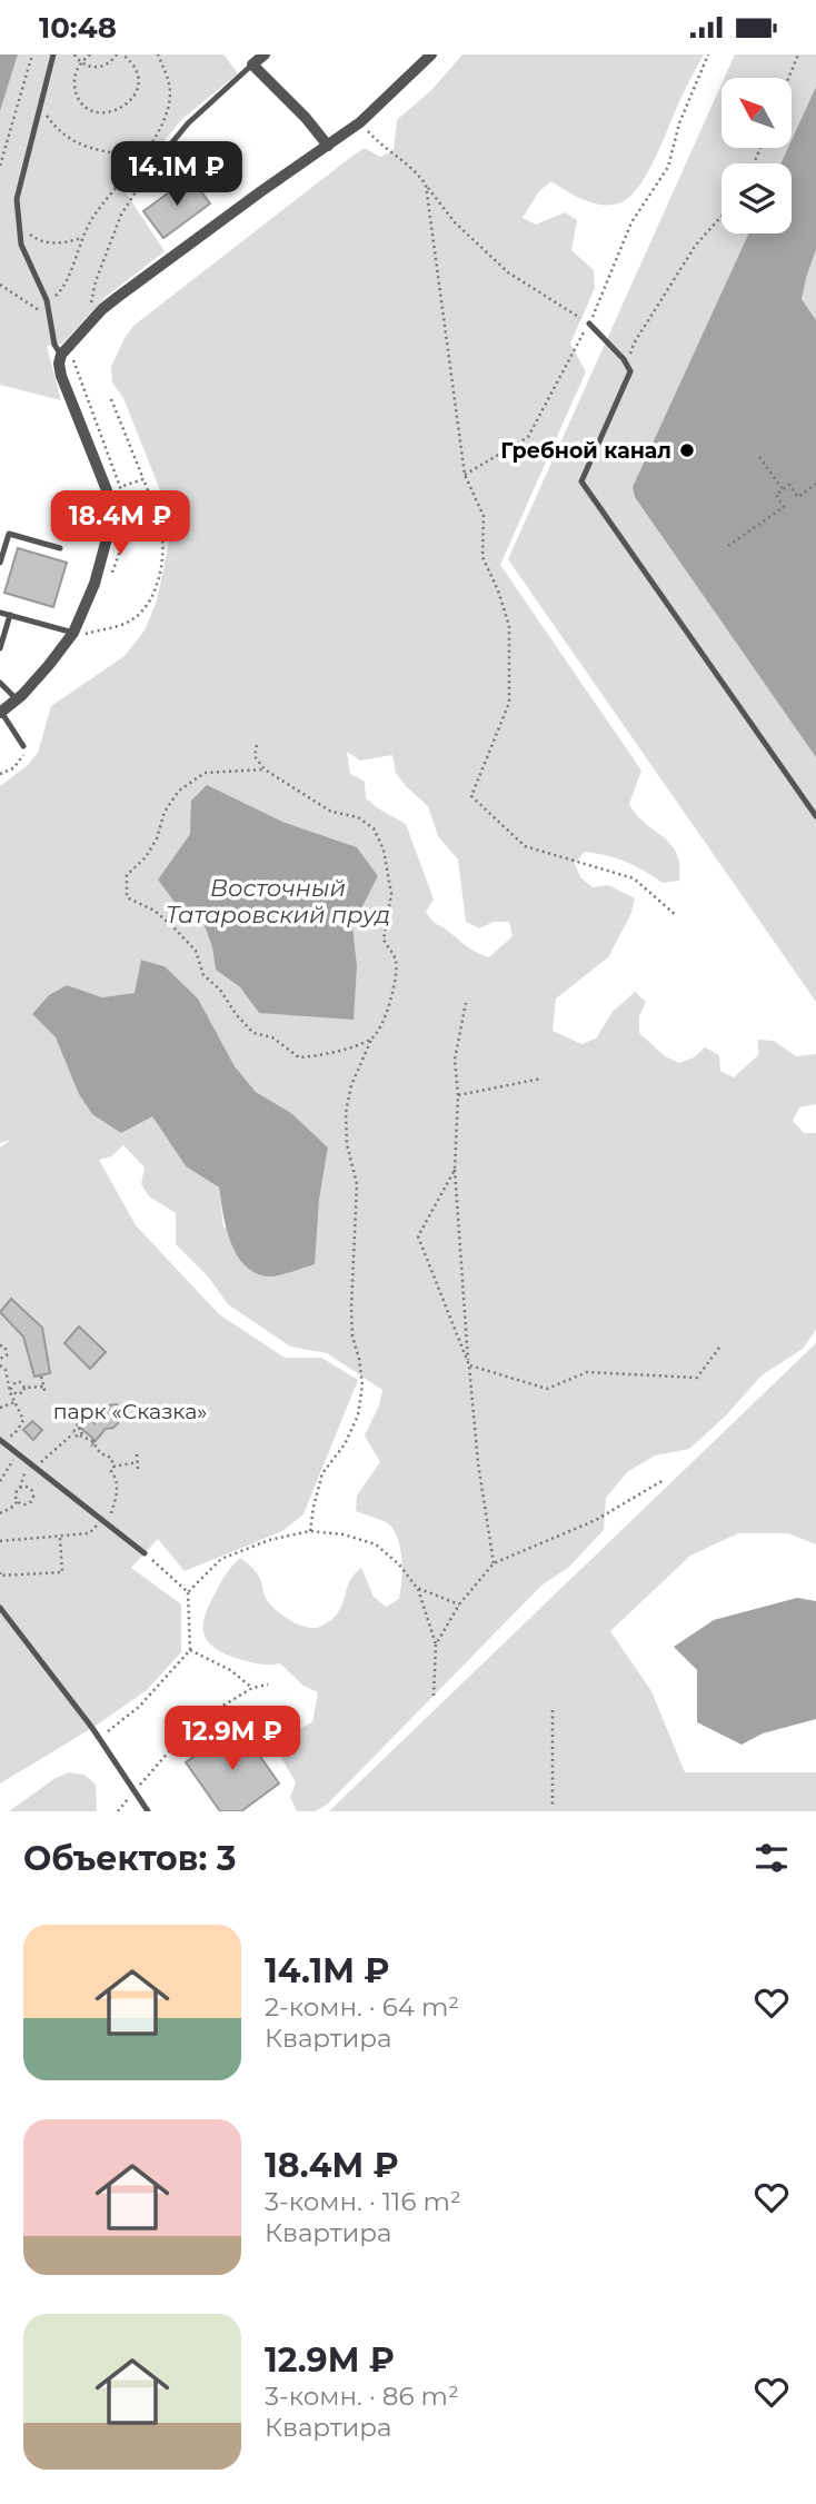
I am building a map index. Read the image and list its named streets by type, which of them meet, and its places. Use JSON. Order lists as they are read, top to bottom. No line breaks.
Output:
{"water":["Восточный Татаровский пруд"],"parks":["парк «Сказка»"],"places":["Гребной канал"],"north":"top left","page":{"status":"10:48","price":["14.1M ₽","18.4M ₽","12.9M ₽"],"heading":"Объектов: 3","list":[{"name":"14.1M ₽","note":"2-комн. · 64 m² · Квартира"},{"name":"18.4M ₽","note":"3-комн. · 116 m² · Квартира"},{"name":"12.9M ₽","note":"3-комн. · 86 m² · Квартира"}]}}
